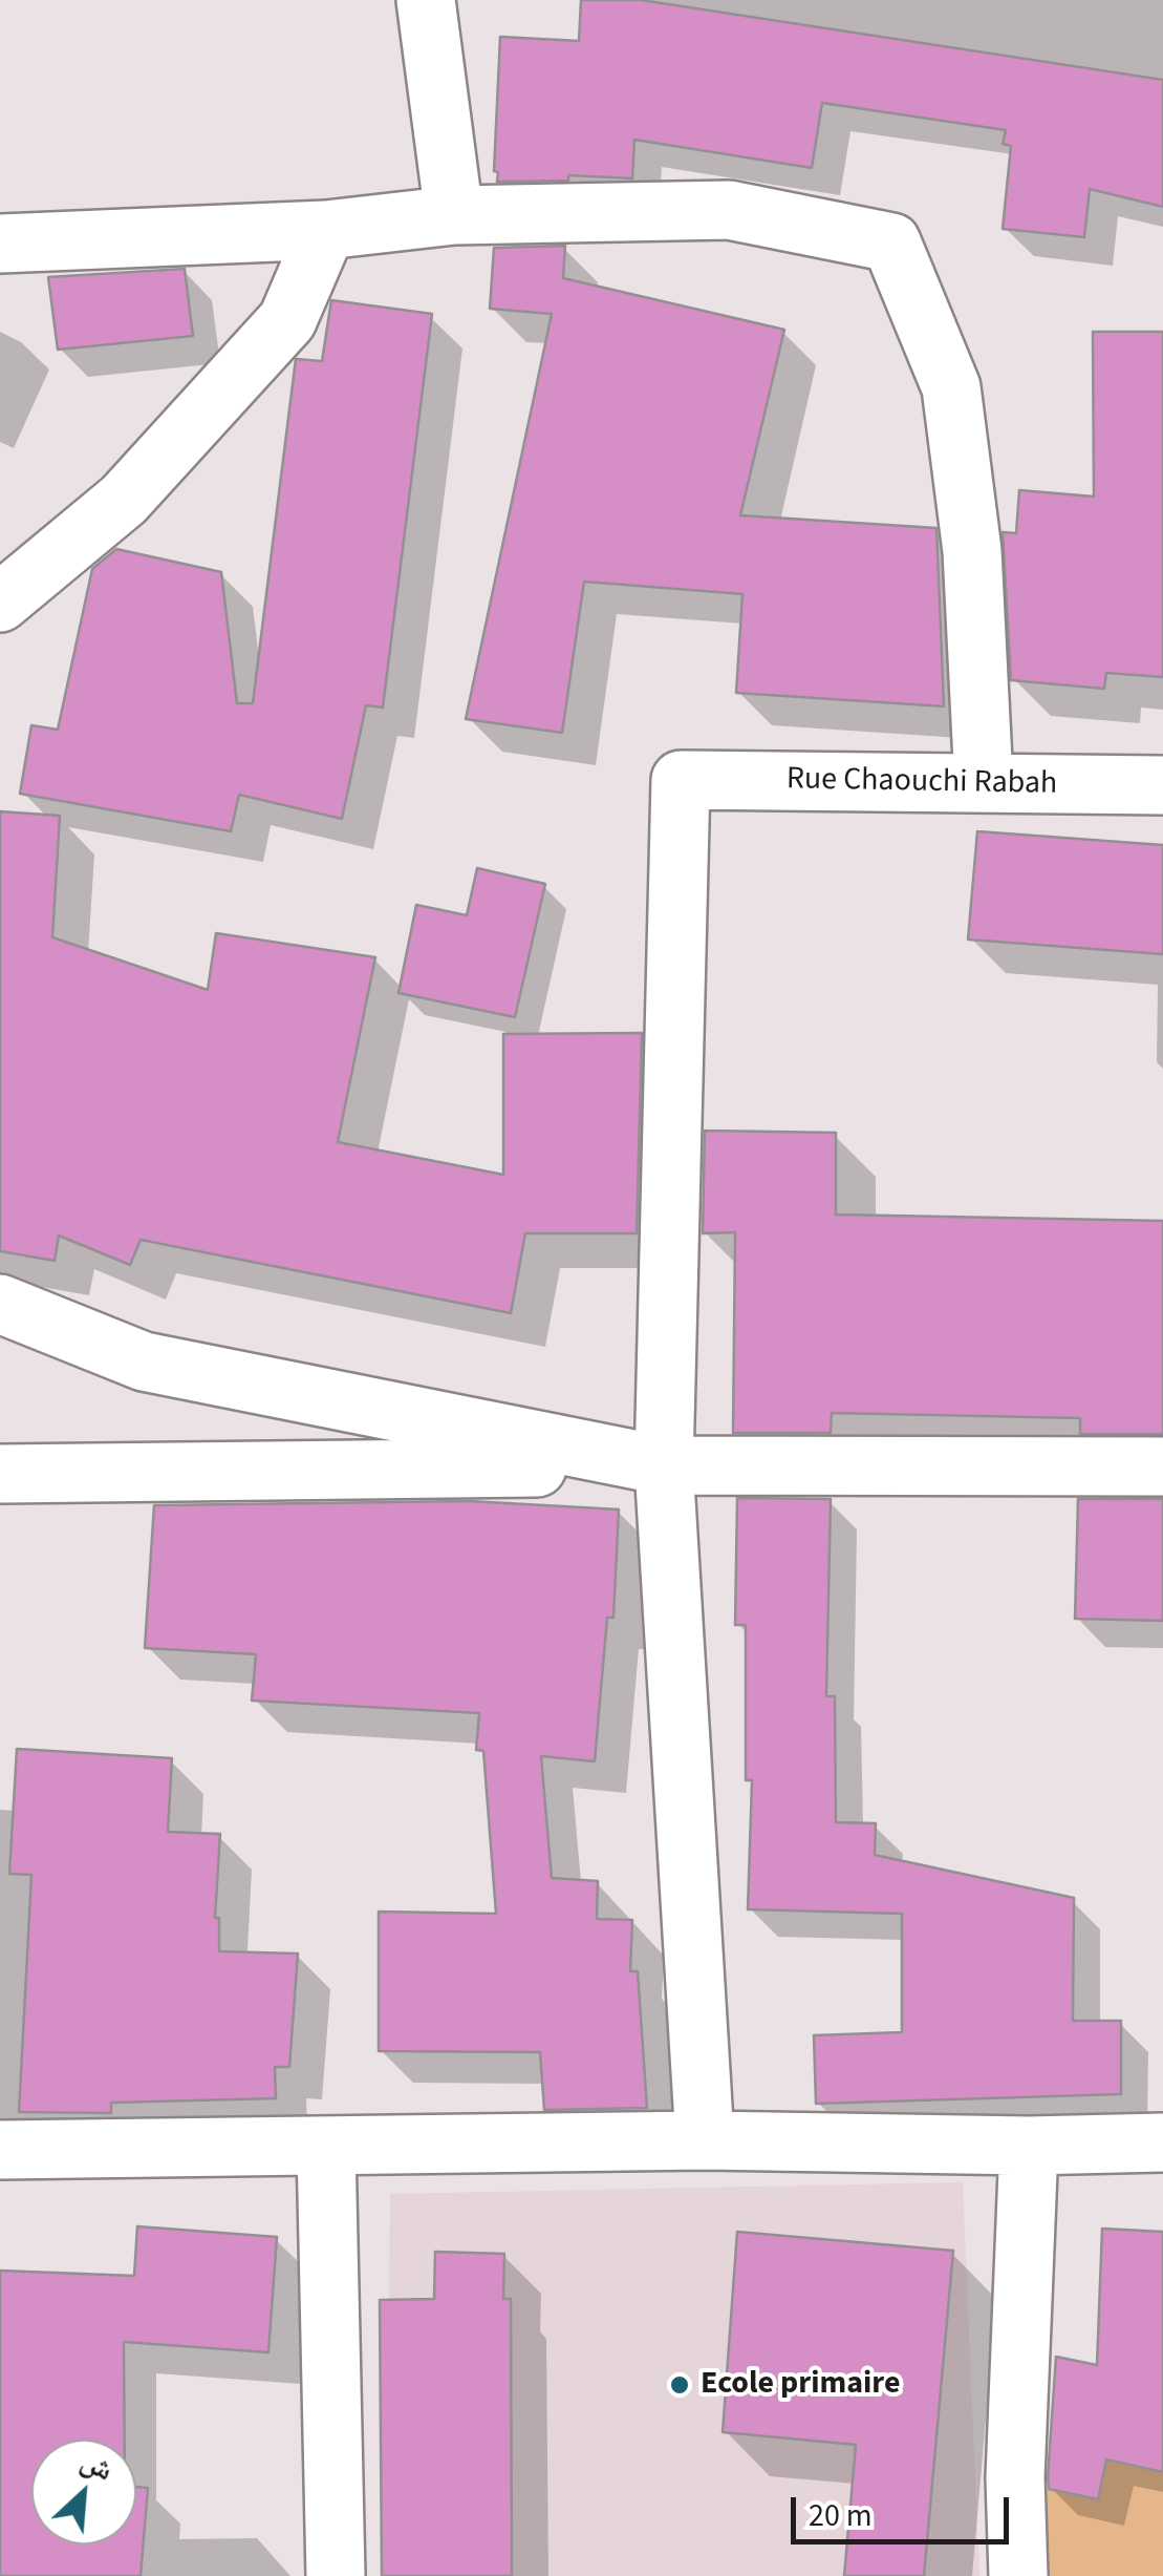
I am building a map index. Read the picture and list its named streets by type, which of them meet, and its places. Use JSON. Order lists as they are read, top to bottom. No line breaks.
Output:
{"streets":{"street":["Rue Chaouchi Rabah"]},"places":["Ecole primaire"],"scale_bar":"20 m","north":"top right"}
